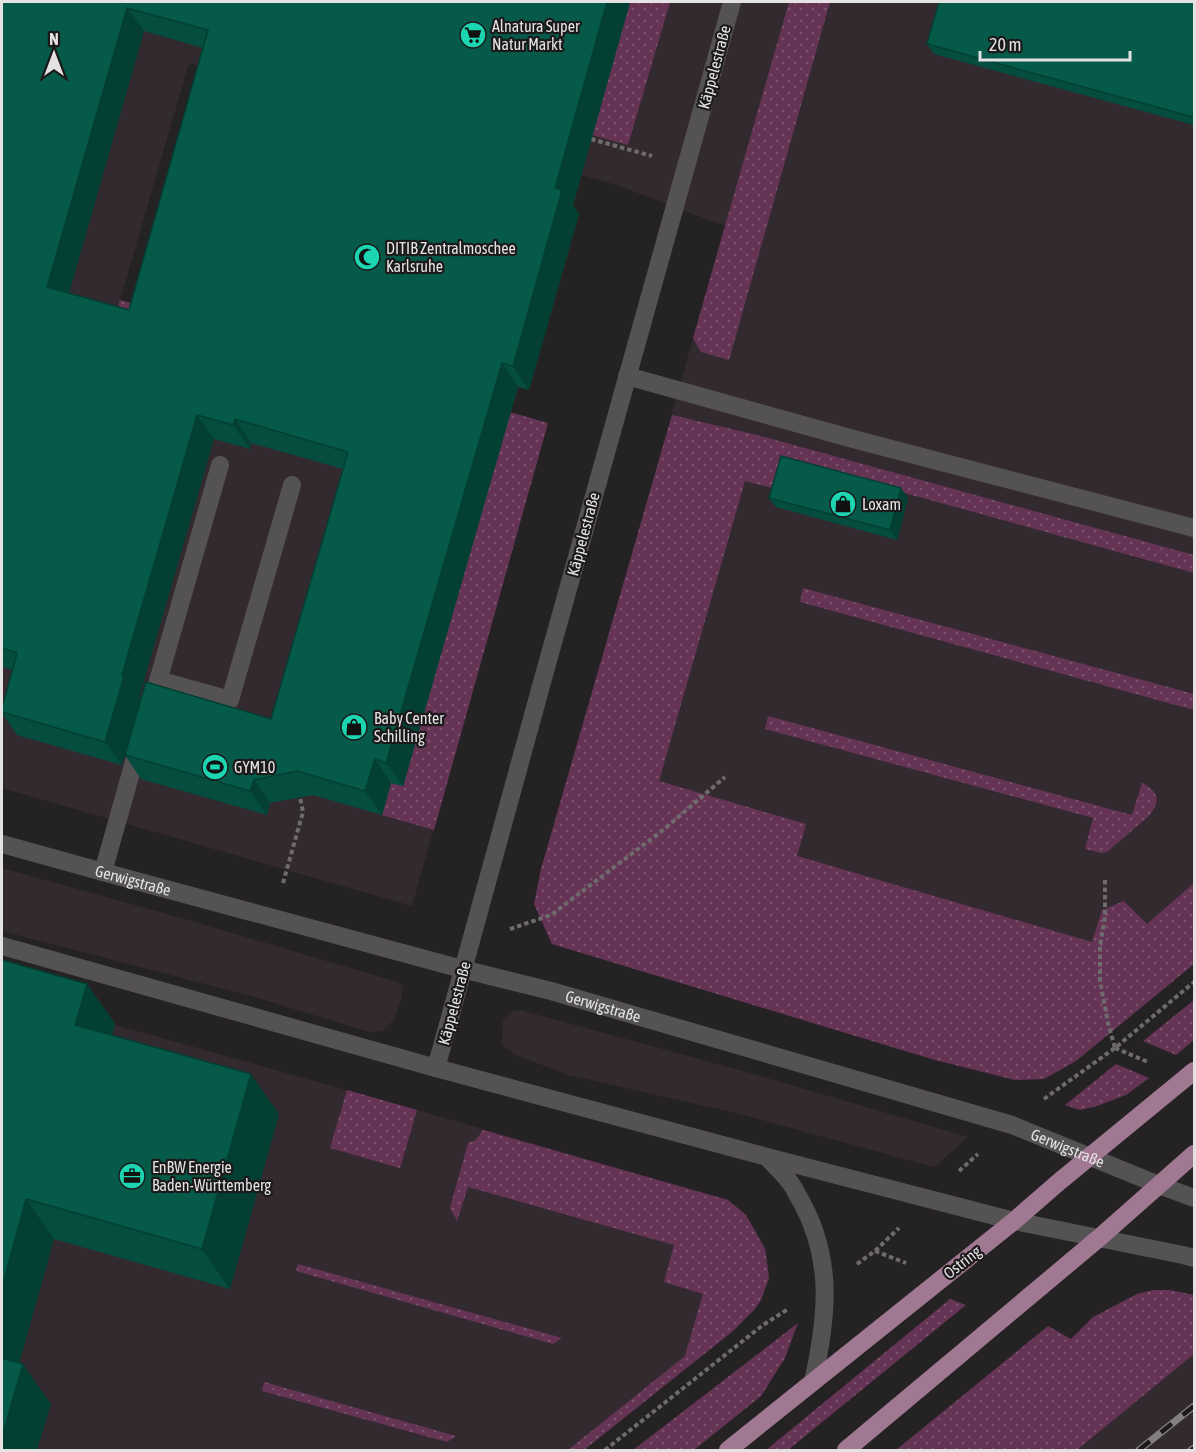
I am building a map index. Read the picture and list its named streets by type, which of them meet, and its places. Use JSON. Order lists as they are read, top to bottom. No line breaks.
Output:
{"streets":{"main road":["Ostring"],"street":["Käppelestraße","Gerwigstraße"]},"crossings":[["Käppelestraße","Gerwigstraße"],["Gerwigstraße","Ostring"]],"places":{"supermarket":["Alnatura Super Natur Markt"],"mosque":["DITIB Zentralmoschee Karlsruhe"],"shop":["Loxam","Baby Center Schilling"],"sports":["GYM10"],"office":["EnBW Energie Baden-Württemberg"]},"scale_bar":"20 m","north":"top"}
